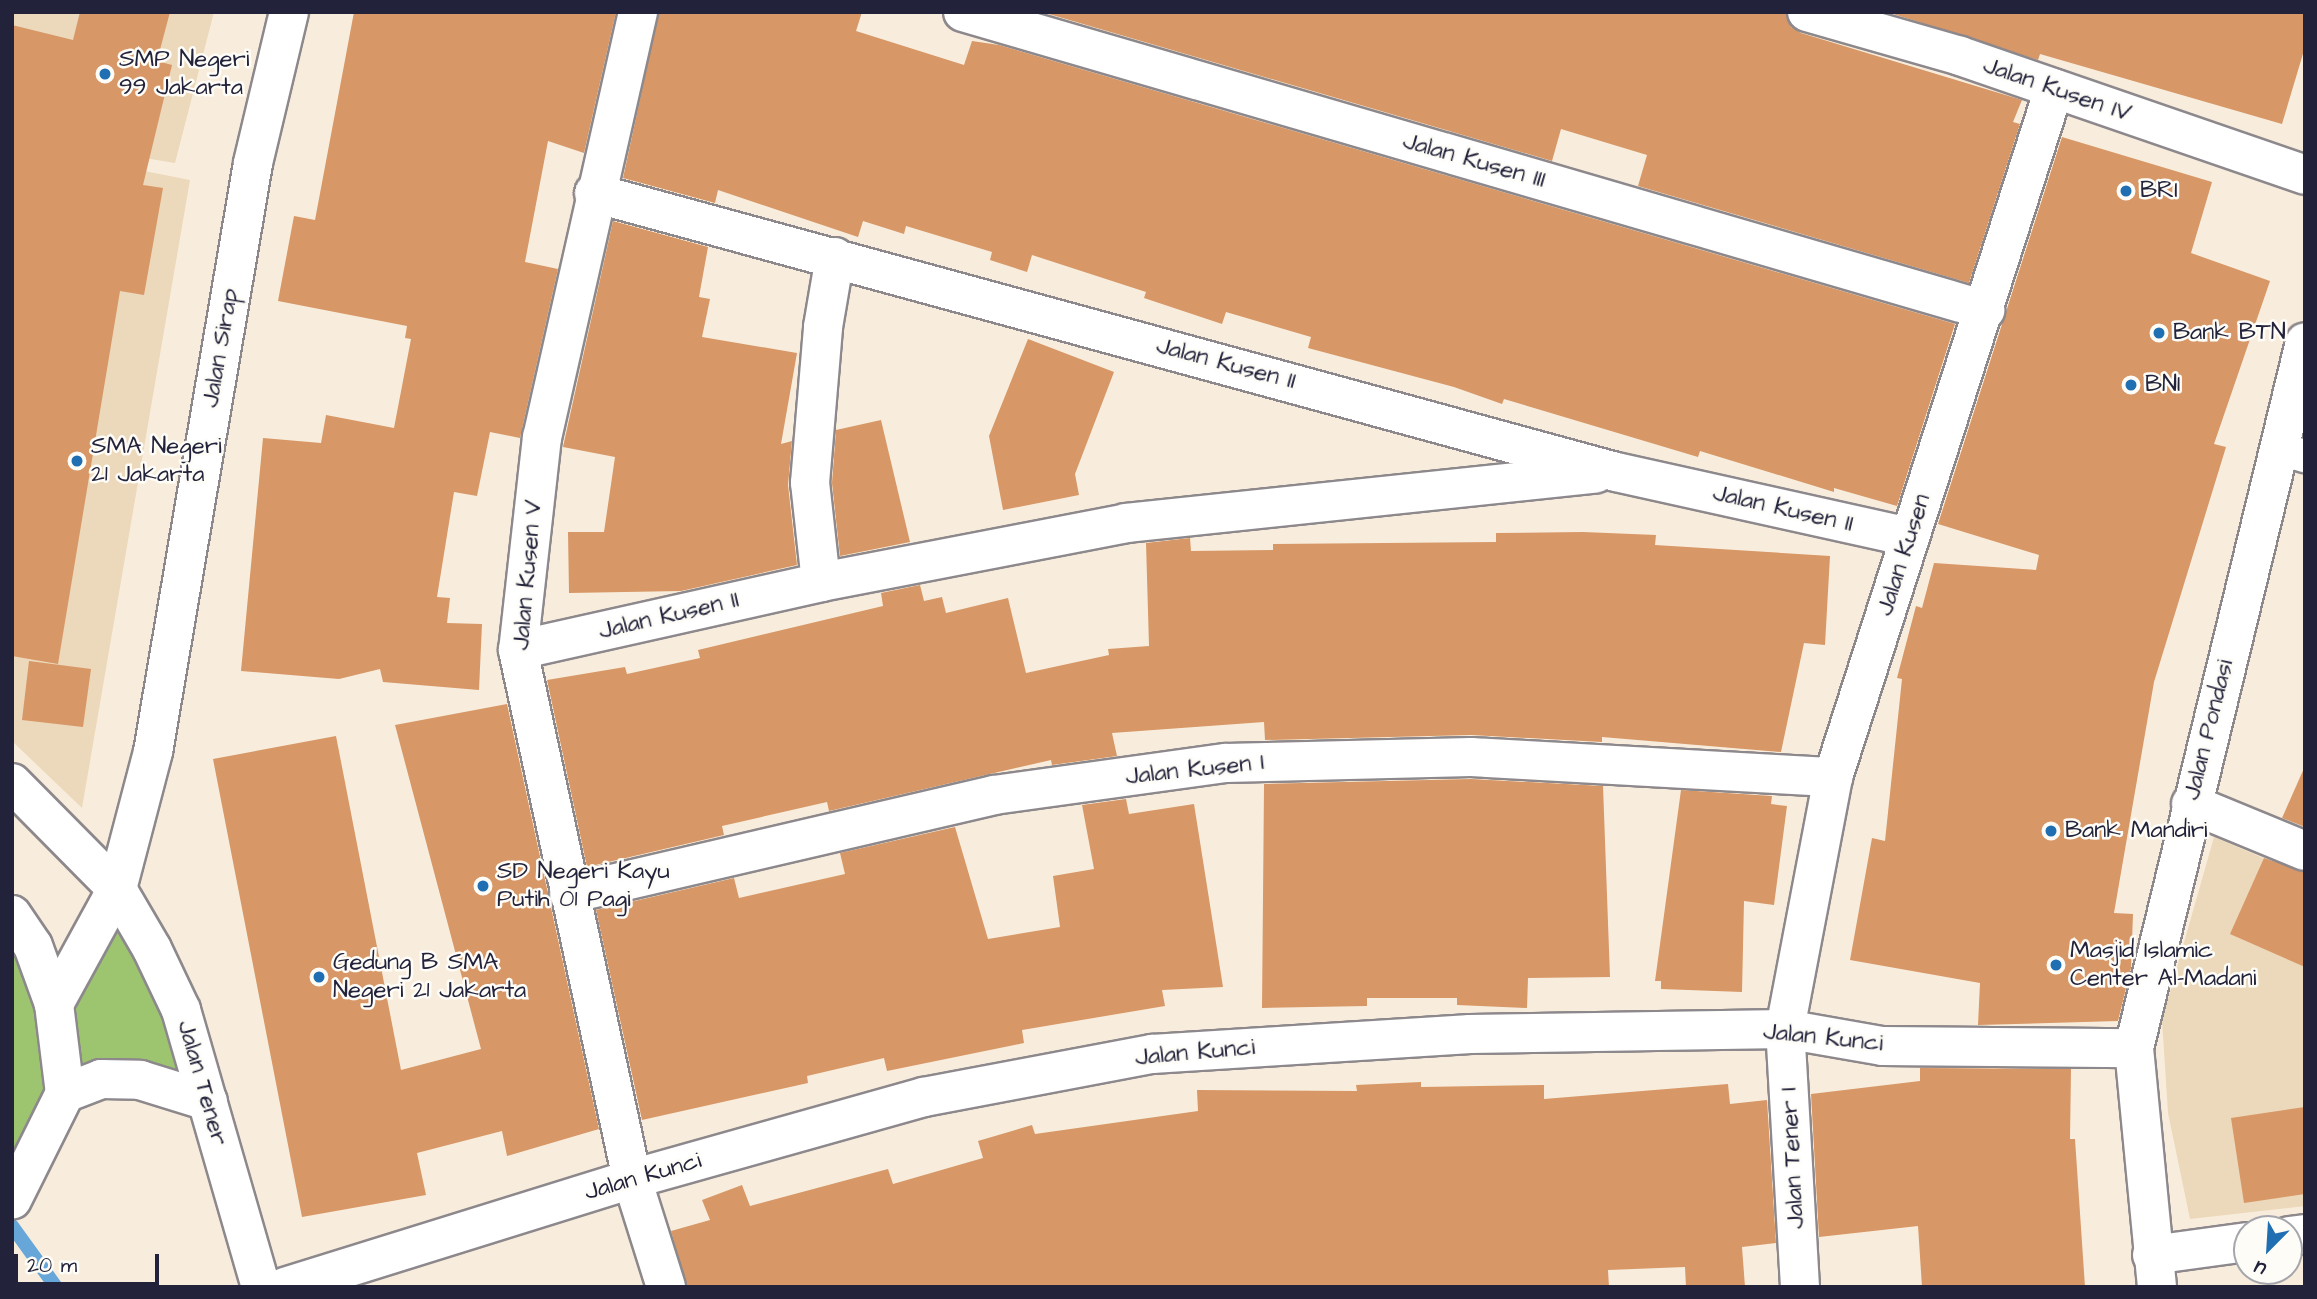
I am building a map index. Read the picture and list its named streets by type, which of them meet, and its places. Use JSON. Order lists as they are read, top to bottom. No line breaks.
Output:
{"streets":{"street":["Jalan Kusen IV","Jalan Kusen III","Jalan Sirap","Jalan Kusen II","Jalan Kusen","Jalan Kusen V","Jalan Pondasi","Jalan Kusen I","Jalan Kunci","Jalan Tener","Jalan Tener I"]},"crossings":[["Jalan Kusen IV","Jalan Kusen"],["Jalan Kusen III","Jalan Kusen"],["Jalan Sirap","Jalan Tener"],["Jalan Kusen II","Jalan Kusen"],["Jalan Kusen II","Jalan Kusen V"],["Jalan Kusen","Jalan Kusen I"],["Jalan Kusen","Jalan Kunci"],["Jalan Kusen","Jalan Tener I"],["Jalan Kusen V","Jalan Kusen I"],["Jalan Kusen V","Jalan Kunci"],["Jalan Pondasi","Jalan Kunci"],["Jalan Kunci","Jalan Tener I"]],"places":["SMP Negeri 99 Jakarta","BRI","Bank BTN","BNI","SMA Negeri 21 Jakarta","Bank Mandiri","SD Negeri Kayu Putih 01 Pagi","Masjid Islamic Center Al-Madani","Gedung B SMA Negeri 21 Jakarta"],"scale_bar":"20 m","north":"bottom left"}
